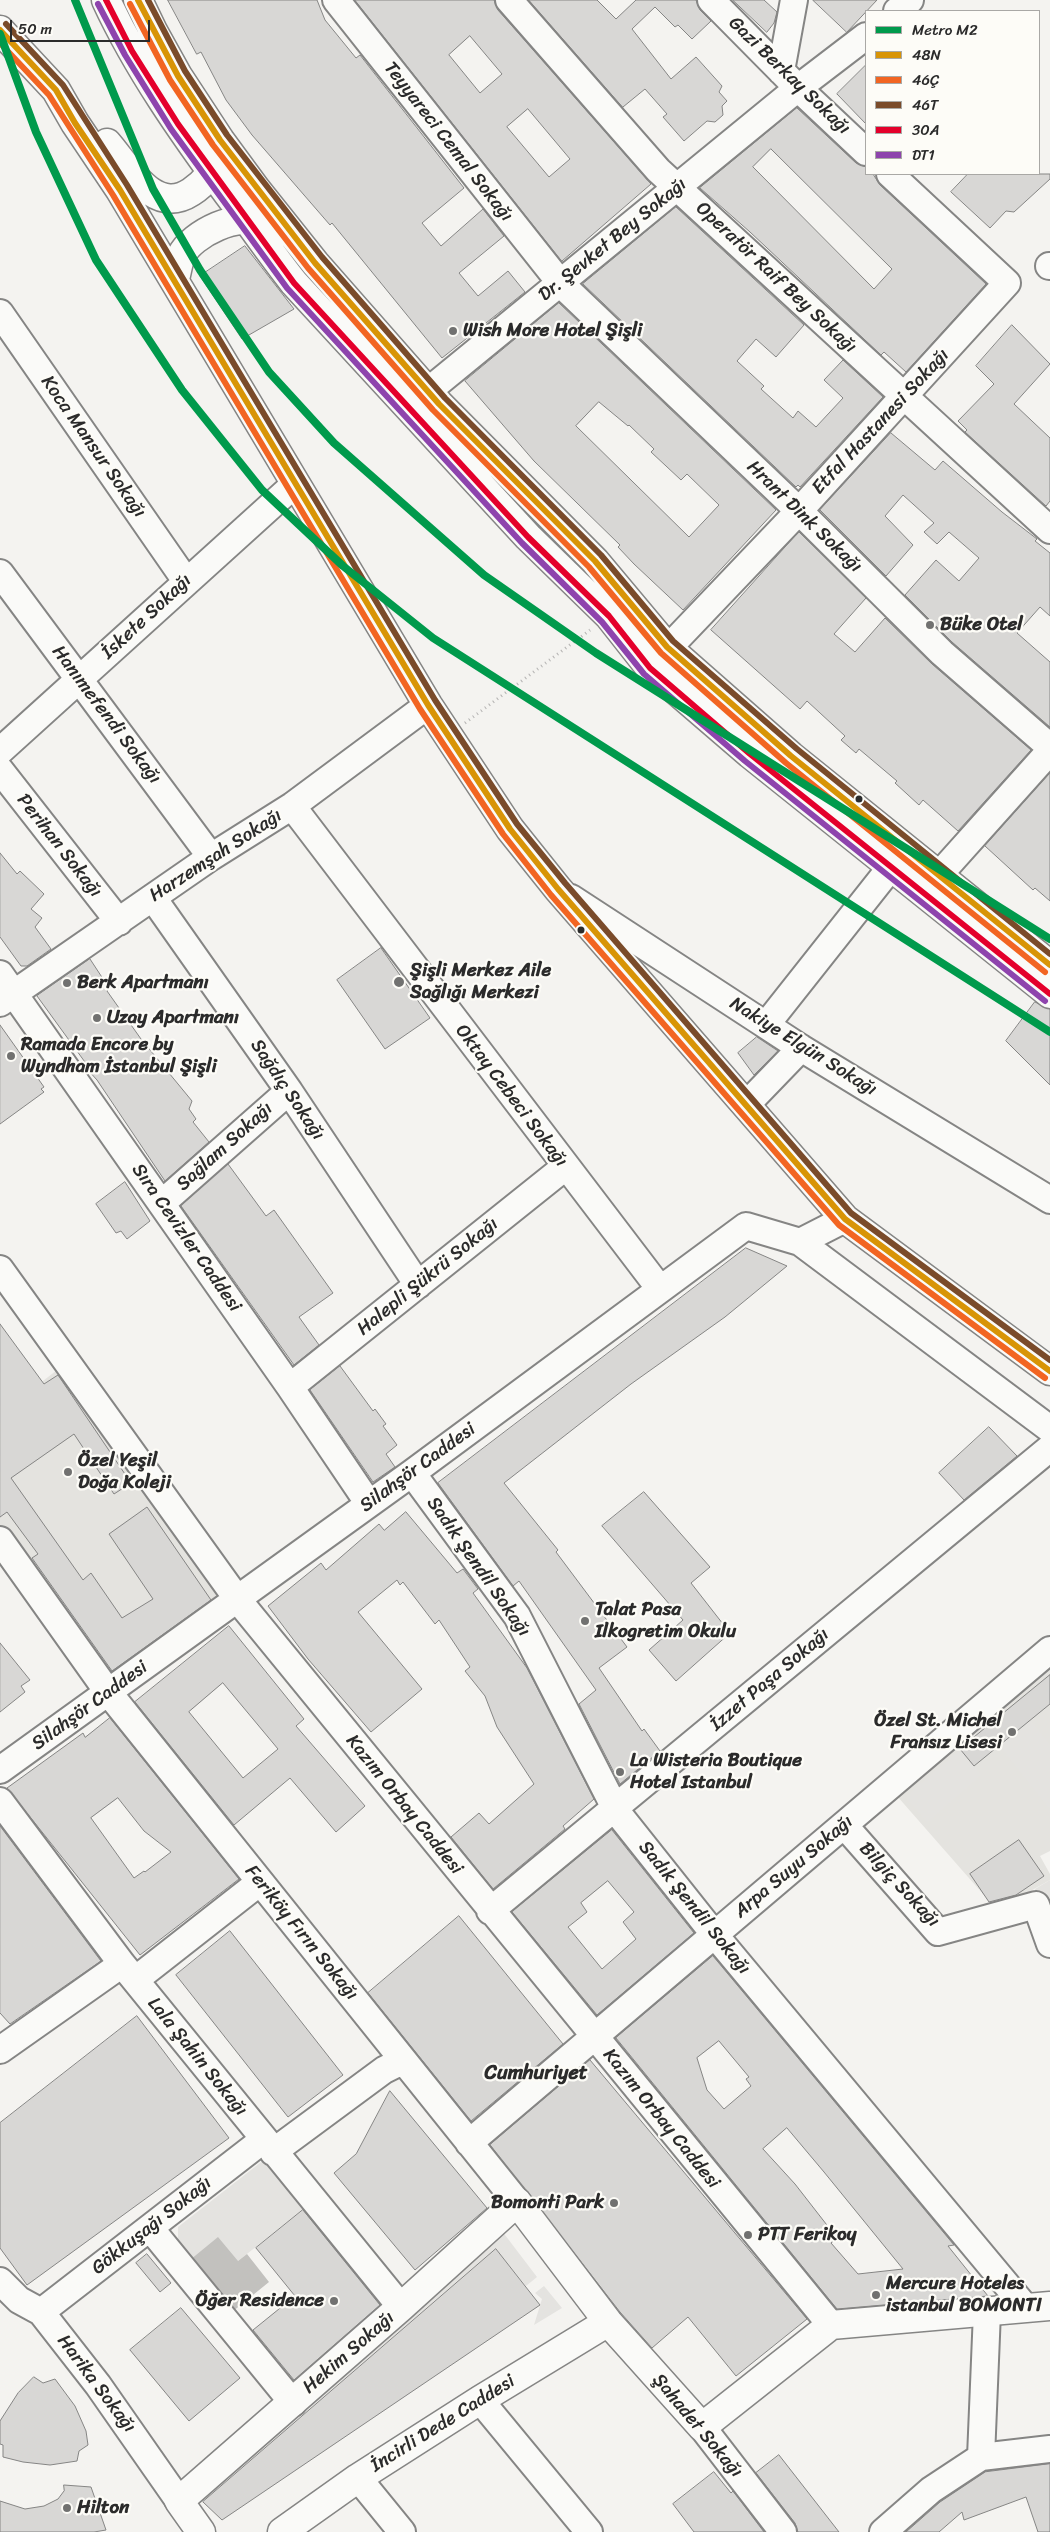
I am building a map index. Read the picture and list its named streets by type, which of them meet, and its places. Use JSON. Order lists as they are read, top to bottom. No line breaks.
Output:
{"streets":{"main road":["Feriköy Fırın Sokağı","Hekim Sokağı","İncirli Dede Caddesi","Şahadet Sokağı"],"street":["Gazi Berkay Sokağı","Teyyareci Cemal Sokağı","Dr. Şevket Bey Sokağı","Operatör Raif Bey Sokağı","Etfal Hastanesi Sokağı","Koca Mansur Sokağı","Hrant Dink Sokağı","İskete Sokağı","Hanımefendi Sokağı","Perihan Sokağı","Harzemşah Sokağı","Nakiye Elgün Sokağı","Sağdıç Sokağı","Oktay Cebeci Sokağı","Sağlam Sokağı","Sıra Cevizler Caddesi","Halepli Şükrü Sokağı","Silahşör Caddesi","Sadık Şendil Sokağı","İzzet Paşa Sokağı","Kazım Orbay Caddesi","Arpa Suyu Sokağı","Bilgiç Sokağı","Lala Şahin Sokağı","Gökkuşağı Sokağı","Harika Sokağı"]},"crossings":[["Gazi Berkay Sokağı","Dr. Şevket Bey Sokağı"],["Teyyareci Cemal Sokağı","Dr. Şevket Bey Sokağı"],["Teyyareci Cemal Sokağı","Hrant Dink Sokağı"],["Dr. Şevket Bey Sokağı","Operatör Raif Bey Sokağı"],["Dr. Şevket Bey Sokağı","Hrant Dink Sokağı"],["Operatör Raif Bey Sokağı","Etfal Hastanesi Sokağı"],["Etfal Hastanesi Sokağı","Hrant Dink Sokağı"],["Koca Mansur Sokağı","İskete Sokağı"],["İskete Sokağı","Hanımefendi Sokağı"],["Hanımefendi Sokağı","Harzemşah Sokağı"],["Perihan Sokağı","Harzemşah Sokağı"],["Harzemşah Sokağı","Sağdıç Sokağı"],["Harzemşah Sokağı","Oktay Cebeci Sokağı"],["Harzemşah Sokağı","Sıra Cevizler Caddesi"],["Sağdıç Sokağı","Sağlam Sokağı"],["Sağdıç Sokağı","Halepli Şükrü Sokağı"],["Oktay Cebeci Sokağı","Halepli Şükrü Sokağı"],["Oktay Cebeci Sokağı","Silahşör Caddesi"],["Sağlam Sokağı","Sıra Cevizler Caddesi"],["Sıra Cevizler Caddesi","Halepli Şükrü Sokağı"],["Sıra Cevizler Caddesi","Silahşör Caddesi"],["Silahşör Caddesi","Sadık Şendil Sokağı"],["Silahşör Caddesi","Kazım Orbay Caddesi"],["Silahşör Caddesi","Feriköy Fırın Sokağı"],["Sadık Şendil Sokağı","İzzet Paşa Sokağı"],["Sadık Şendil Sokağı","Arpa Suyu Sokağı"],["İzzet Paşa Sokağı","Kazım Orbay Caddesi"],["Kazım Orbay Caddesi","Arpa Suyu Sokağı"],["Arpa Suyu Sokağı","Bilgiç Sokağı"],["Arpa Suyu Sokağı","Feriköy Fırın Sokağı"],["Feriköy Fırın Sokağı","Gökkuşağı Sokağı"],["Feriköy Fırın Sokağı","Hekim Sokağı"],["Feriköy Fırın Sokağı","İncirli Dede Caddesi"],["Feriköy Fırın Sokağı","Şahadet Sokağı"],["Lala Şahin Sokağı","Gökkuşağı Sokağı"],["Lala Şahin Sokağı","Hekim Sokağı"],["Gökkuşağı Sokağı","Harika Sokağı"],["Hekim Sokağı","Harika Sokağı"],["İncirli Dede Caddesi","Şahadet Sokağı"]],"districts":["Cumhuriyet"],"places":["Wish More Hotel Şişli","Büke Otel","Şişli Merkez Aile Sağlığı Merkezi","Berk Apartmanı","Uzay Apartmanı","Ramada Encore by Wyndham İstanbul Şişli","Özel Yeşil Doğa Koleji","Talat Pasa Ilkogretim Okulu","Özel St. Michel Fransız Lisesi","La Wisteria Boutique Hotel Istanbul","Bomonti Park","PTT Ferikoy","Mercure Hoteles istanbul BOMONTI","Öğer Residence","Hilton"],"lines":["metro line M2","transit line 48N","transit line 46T","transit line 30A","transit line 46Ç","transit line DT1"],"legend":["Metro M2","48N","46Ç","46T","30A","DT1"],"scale_bar":"50 m"}
